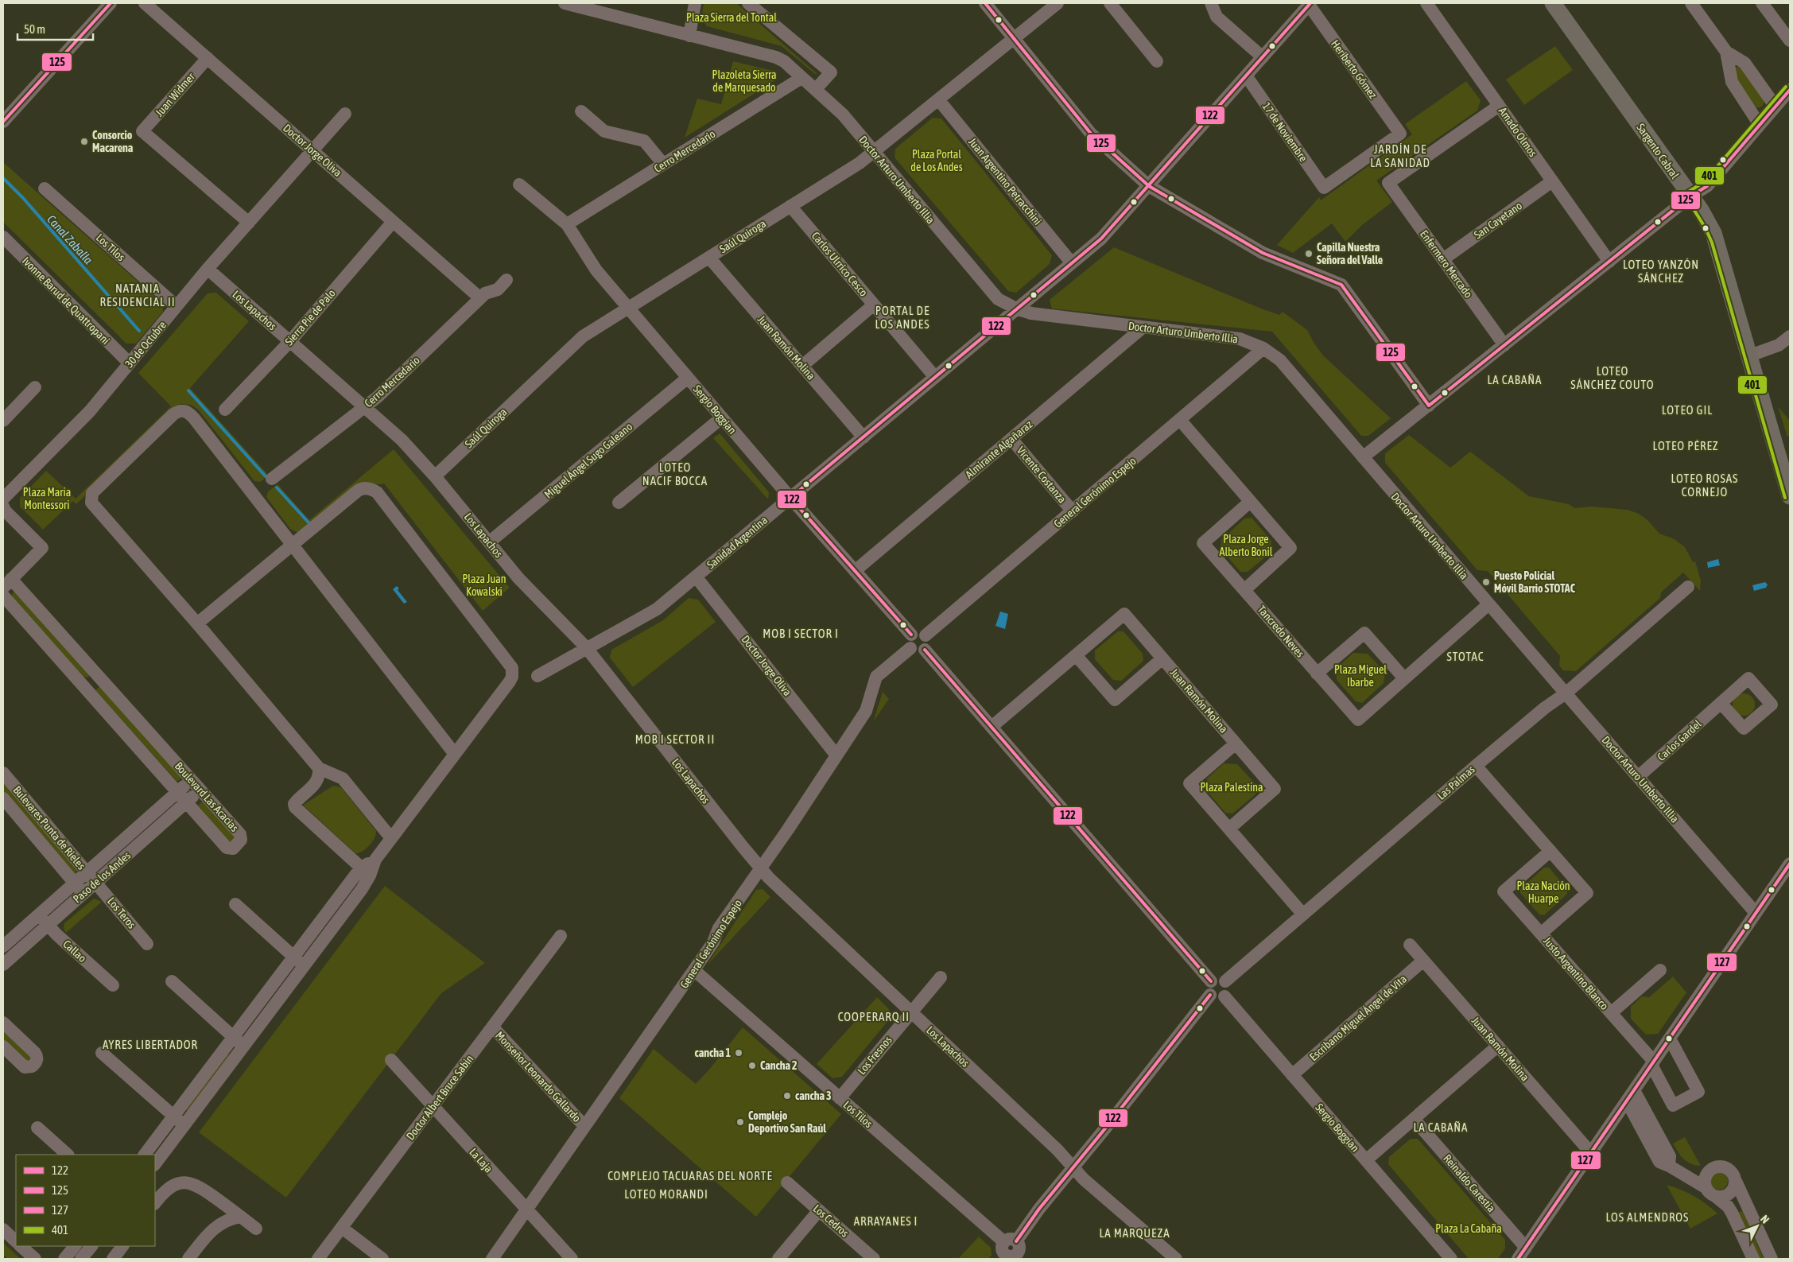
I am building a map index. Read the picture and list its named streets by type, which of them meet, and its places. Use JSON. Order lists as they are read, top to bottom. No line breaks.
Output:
{"streets":{"main road":["Sargento Cabral"],"street":["Heriberto Gómez","Juan Widmer","17 de Noviembre","Amado Olmos","Doctor Jorge Oliva","Cerro Mercedario","Doctor Arturo Umberto Illia","Juan Argentino Petracchini","San Cayetano","Saúl Quiroga","Los Tilos","Carlos Ulrrico Cesco","Enfermero Mercado","Ivonne Barud de Quattropani","Los Lapachos","Sierra Pie de Palo","30 de Octubre","Juan Ramón Molina","Sergio Boggian","Almirante Algañaraz","Miguel Ángel Sugo Galeano","Vicente Costanza","General Gerónimo Espejo","Sanidad Argentina","Tancredo Neves","Carlos Gardel","Las Palmas","Boulevard Las Acacias","Bulevares Punta de Rieles","Paso de los Andes","Los Teros","Callao","Justo Argentino Blanco","Escribano Miguel Ángel de Vita","Los Fresnos","Monseñor Leonardo Gallardo","Doctor Albert Bruce Sabin","La Laja","Reinaldo Carestia","Los Cedros"]},"crossings":[["Heriberto Gómez","17 de Noviembre"],["Heriberto Gómez","Sanidad Argentina"],["Juan Widmer","Doctor Jorge Oliva"],["Juan Widmer","30 de Octubre"],["17 de Noviembre","Sanidad Argentina"],["Amado Olmos","San Cayetano"],["Amado Olmos","Enfermero Mercado"],["Doctor Jorge Oliva","Cerro Mercedario"],["Doctor Jorge Oliva","Sierra Pie de Palo"],["Doctor Jorge Oliva","30 de Octubre"],["Doctor Jorge Oliva","General Gerónimo Espejo"],["Doctor Jorge Oliva","Sanidad Argentina"],["Cerro Mercedario","Doctor Arturo Umberto Illia"],["Cerro Mercedario","Los Lapachos"],["Cerro Mercedario","Sergio Boggian"],["Doctor Arturo Umberto Illia","Saúl Quiroga"],["Doctor Arturo Umberto Illia","Almirante Algañaraz"],["Doctor Arturo Umberto Illia","General Gerónimo Espejo"],["Doctor Arturo Umberto Illia","Sanidad Argentina"],["Doctor Arturo Umberto Illia","Tancredo Neves"],["Doctor Arturo Umberto Illia","Carlos Gardel"],["Doctor Arturo Umberto Illia","Las Palmas"],["Juan Argentino Petracchini","Saúl Quiroga"],["Juan Argentino Petracchini","Sanidad Argentina"],["San Cayetano","Enfermero Mercado"],["Saúl Quiroga","Carlos Ulrrico Cesco"],["Saúl Quiroga","Los Lapachos"],["Saúl Quiroga","Juan Ramón Molina"],["Saúl Quiroga","Sergio Boggian"],["Los Tilos","30 de Octubre"],["Los Tilos","General Gerónimo Espejo"],["Los Tilos","Los Fresnos"],["Carlos Ulrrico Cesco","Sanidad Argentina"],["Ivonne Barud de Quattropani","30 de Octubre"],["Los Lapachos","Sierra Pie de Palo"],["Los Lapachos","30 de Octubre"],["Los Lapachos","Miguel Ángel Sugo Galeano"],["Los Lapachos","General Gerónimo Espejo"],["Los Lapachos","Sanidad Argentina"],["Los Lapachos","Los Fresnos"],["Juan Ramón Molina","Sanidad Argentina"],["Juan Ramón Molina","Las Palmas"],["Juan Ramón Molina","Escribano Miguel Ángel de Vita"],["Sergio Boggian","Almirante Algañaraz"],["Sergio Boggian","Miguel Ángel Sugo Galeano"],["Sergio Boggian","General Gerónimo Espejo"],["Sergio Boggian","Sanidad Argentina"],["Sergio Boggian","Las Palmas"],["Sergio Boggian","Escribano Miguel Ángel de Vita"],["Almirante Algañaraz","Vicente Costanza"],["Vicente Costanza","General Gerónimo Espejo"],["General Gerónimo Espejo","Monseñor Leonardo Gallardo"],["General Gerónimo Espejo","La Laja"],["Las Palmas","Justo Argentino Blanco"],["Boulevard Las Acacias","Paso de los Andes"],["Bulevares Punta de Rieles","Paso de los Andes"],["Bulevares Punta de Rieles","Los Teros"],["Paso de los Andes","Los Teros"],["Paso de los Andes","Callao"],["Monseñor Leonardo Gallardo","Doctor Albert Bruce Sabin"],["Doctor Albert Bruce Sabin","La Laja"]],"districts":["JARDÍN DE LA SANIDAD","LOTEO YANZÓN SÁNCHEZ","NATANIA RESIDENCIAL II","PORTAL DE LOS ANDES","LOTEO SÁNCHEZ COUTO","LA CABAÑA","LOTEO GIL","LOTEO PÉREZ","LOTEO NACIF BOCCA","LOTEO ROSAS CORNEJO","MOB I SECTOR I","STOTAC","MOB I SECTOR II","COOPERARQ II","AYRES LIBERTADOR","LA CABAÑA","COMPLEJO TACUARAS DEL NORTE","LOTEO MORANDI","LOS ALMENDROS","ARRAYANES I","LA MARQUEZA"],"water":["Canal Zaballa"],"parks":["Plaza Sierra del Tontal","Plazoleta Sierra de Marquesado","Plaza Portal de Los Andes","Plaza Maria Montessori","Plaza Jorge Alberto Bonil","Plaza Juan Kowalski","Plaza Miguel Ibarbe","Plaza Palestina","Plaza Nación Huarpe","Plaza La Cabaña"],"places":["Consorcio Macarena","Capilla Nuestra Señora del Valle","Puesto Policial Móvil Barrio STOTAC","cancha 1","Cancha 2","cancha 3","Complejo Deportivo San Raúl"],"lines":["transit line 122","transit line 125","transit line 401","transit line 127"],"legend":["122","125","127","401"],"scale_bar":"50 m","north":"top right"}
